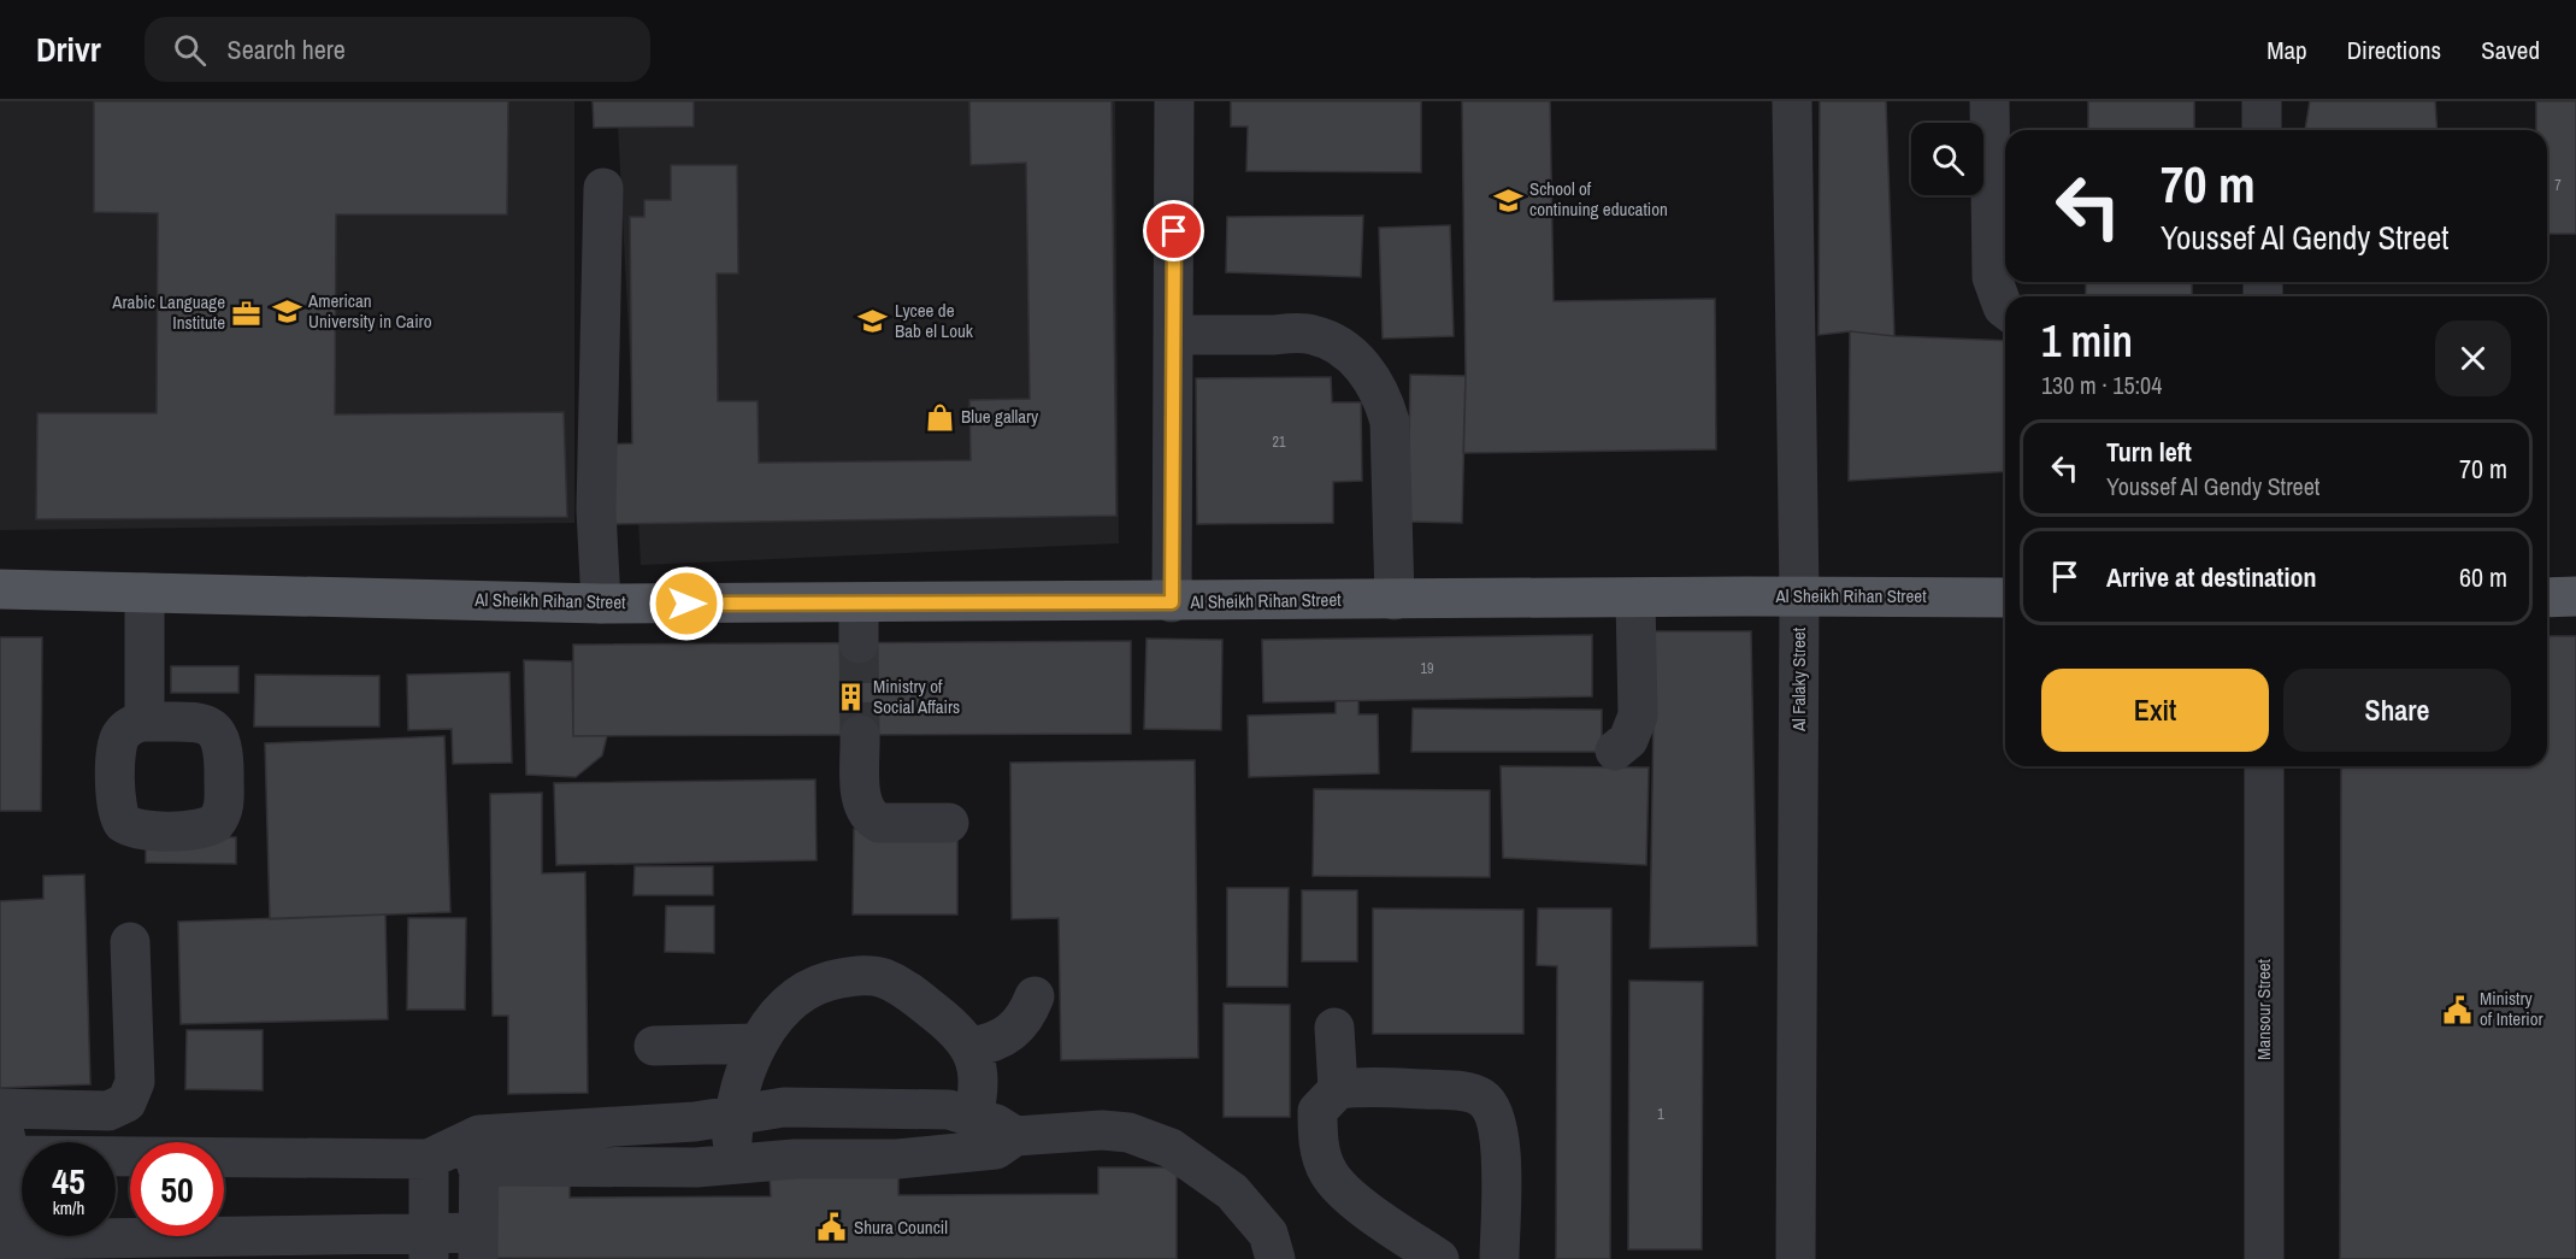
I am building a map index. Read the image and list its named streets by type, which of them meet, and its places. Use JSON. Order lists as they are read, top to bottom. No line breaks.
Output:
{"streets":{"main road":["Al Sheikh Rihan Street"],"street":["Al Falaky Street","Mansour Street"]},"crossings":[["Al Sheikh Rihan Street","Al Falaky Street"]],"places":{"school or university":["School of continuing education","American University in Cairo","Lycee de Bab el Louk"],"office":["Arabic Language Institute"],"shop":["Blue gallary"],"building":["Ministry of Social Affairs"],"public building":["Ministry of Interior","Shura Council"]},"house_numbers":["7","21","19","1"],"page":{"header":"Drivr","search":"Search here","nav":["Map","Directions","Saved"],"turn":["70 m","Youssef Al Gendy Street"],"heading":["1 min","130 m · 15:04"],"list":[{"name":"Turn left","note":"Youssef Al Gendy Street","value":"70 m"},{"name":"Arrive at destination","value":"60 m"}],"buttons":["Exit","Share"],"speed":"45 km/h","limit":"50"}}
